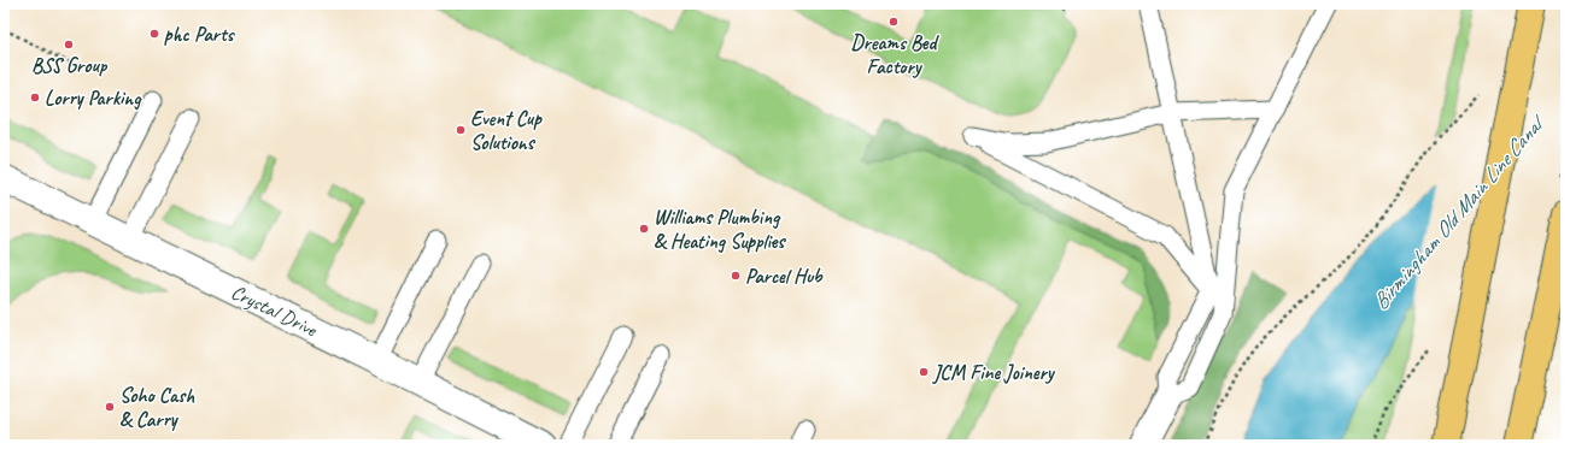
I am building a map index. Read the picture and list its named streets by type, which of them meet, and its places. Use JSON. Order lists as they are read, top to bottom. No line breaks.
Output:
{"streets":{"street":["Crystal Drive"]},"water":["Birmingham Old Main Line Canal"],"places":["Dreams Bed Factory","phc Parts","BSS Group","Lorry Parking","Event Cup Solutions","Williams Plumbing & Heating Supplies","Parcel Hub","JCM Fine Joinery","Soho Cash & Carry"]}
